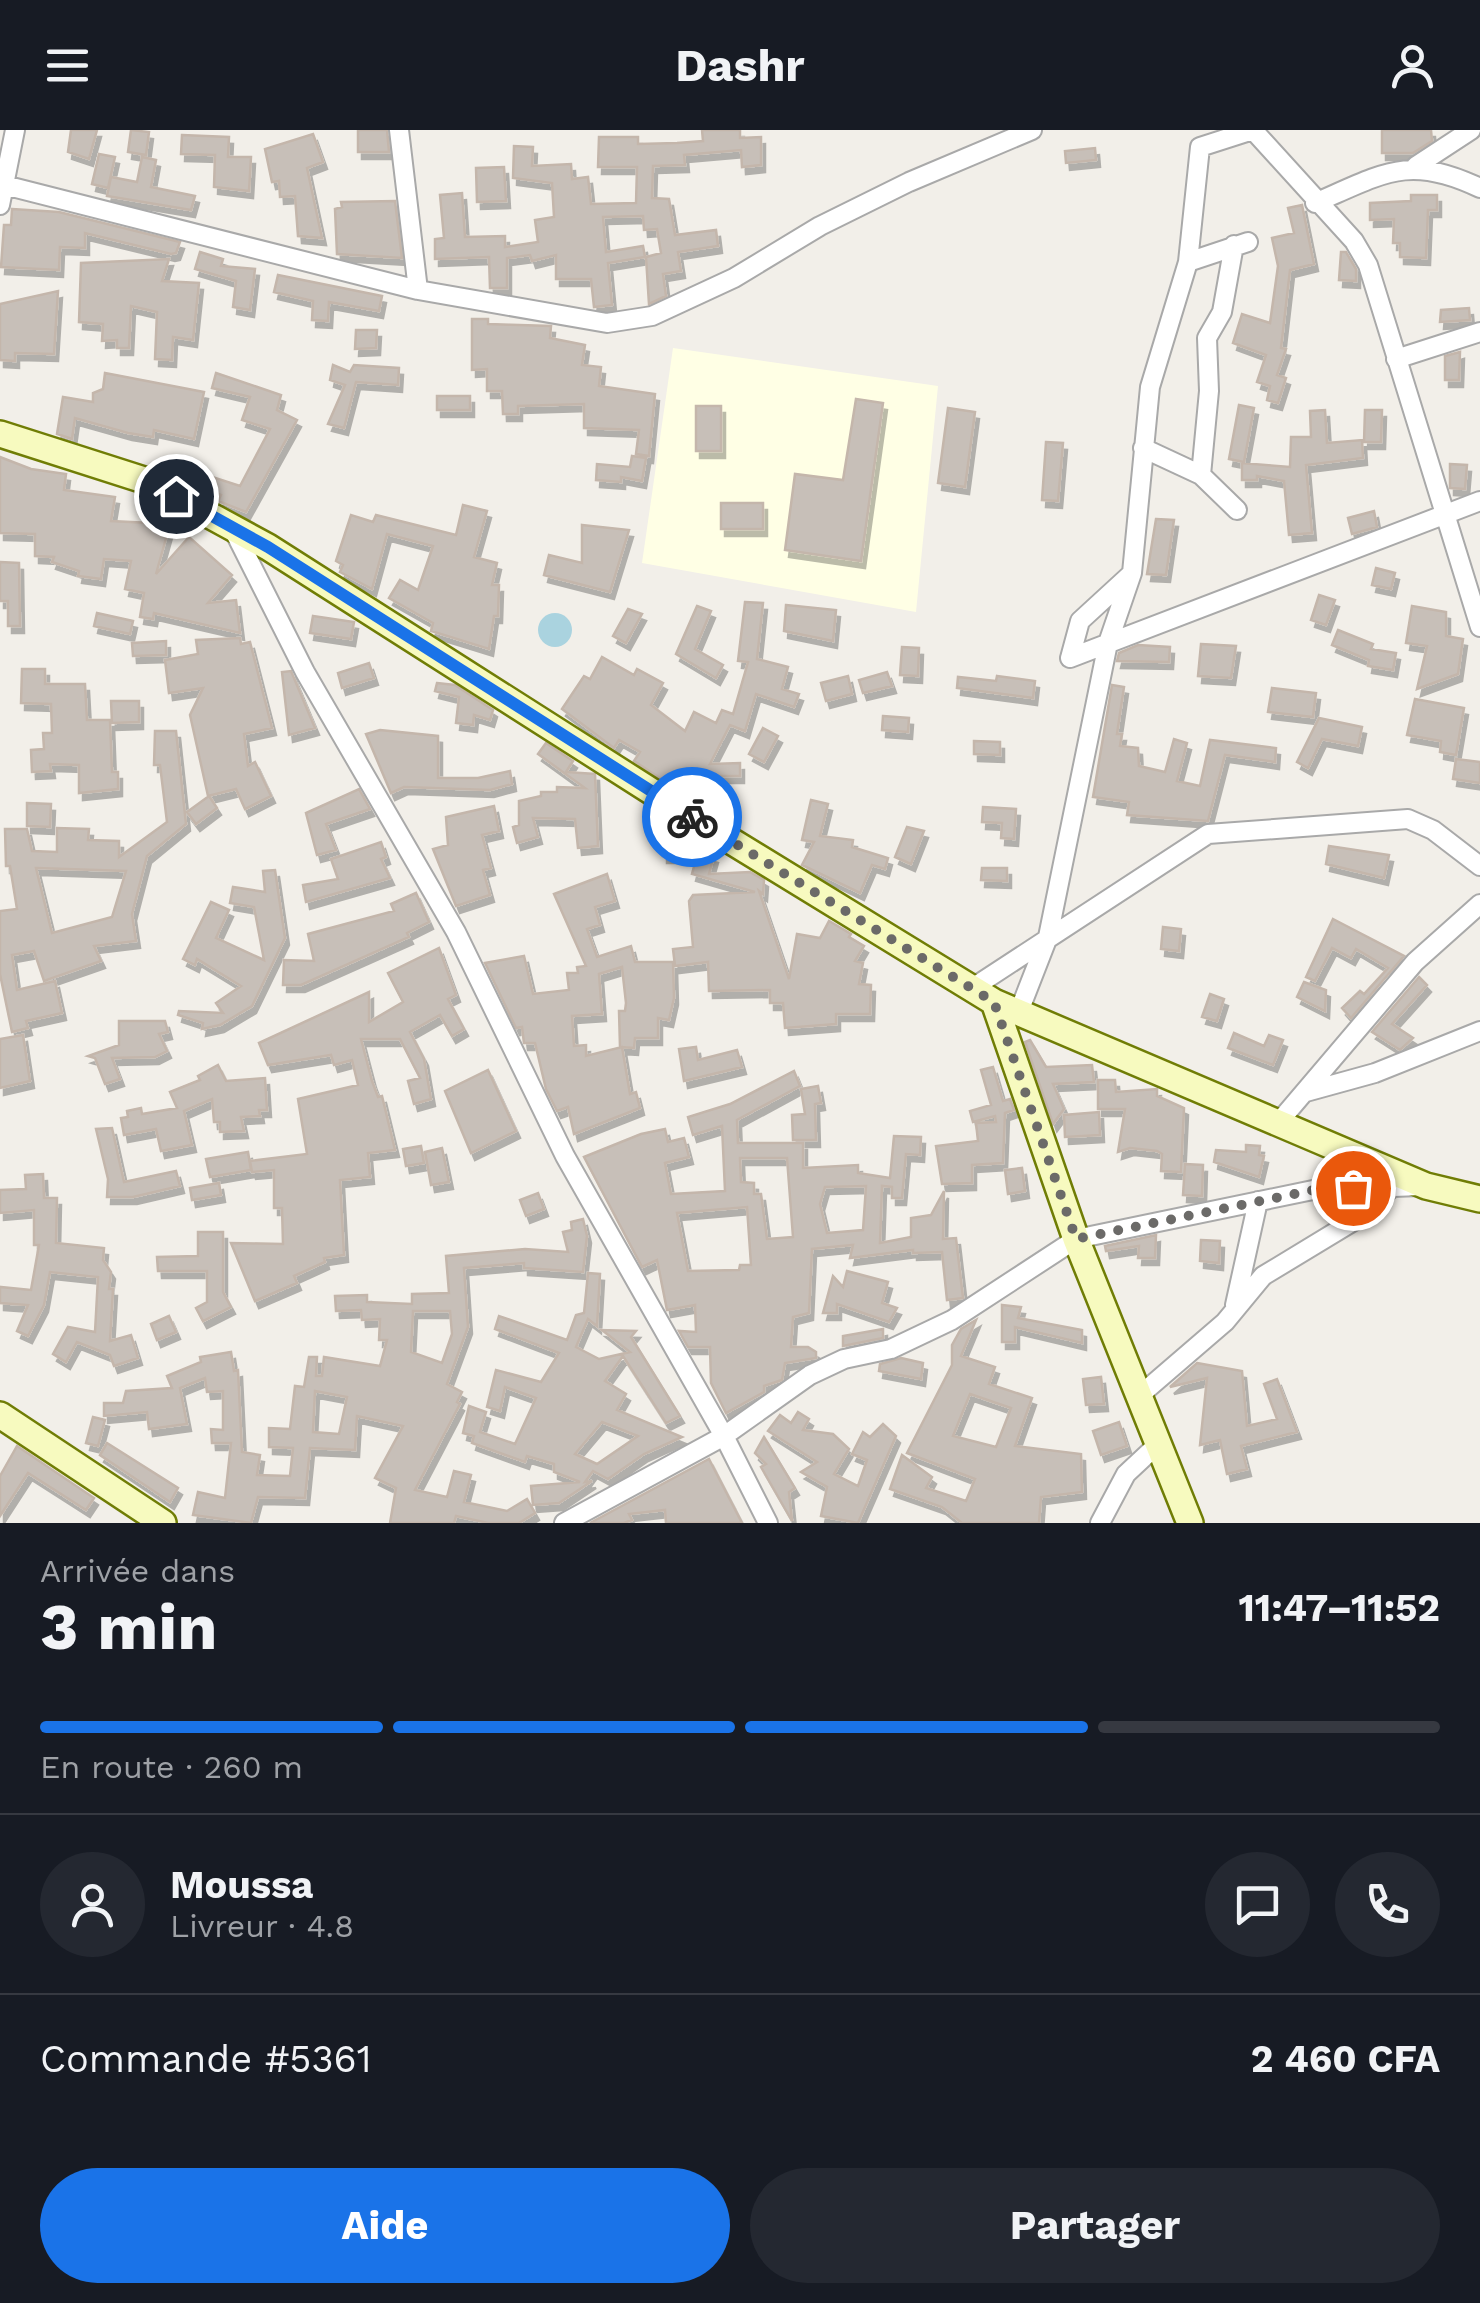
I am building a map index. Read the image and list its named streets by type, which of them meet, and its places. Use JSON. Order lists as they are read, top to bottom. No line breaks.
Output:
{"page":{"header":"Dashr","heading":["3 min","Arrivée dans","11:47–11:52"],"panel":["Moussa","Livreur · 4.8","Commande #5361","2 460 CFA"],"bar":"En route · 260 m","buttons":["Aide","Partager"]}}
